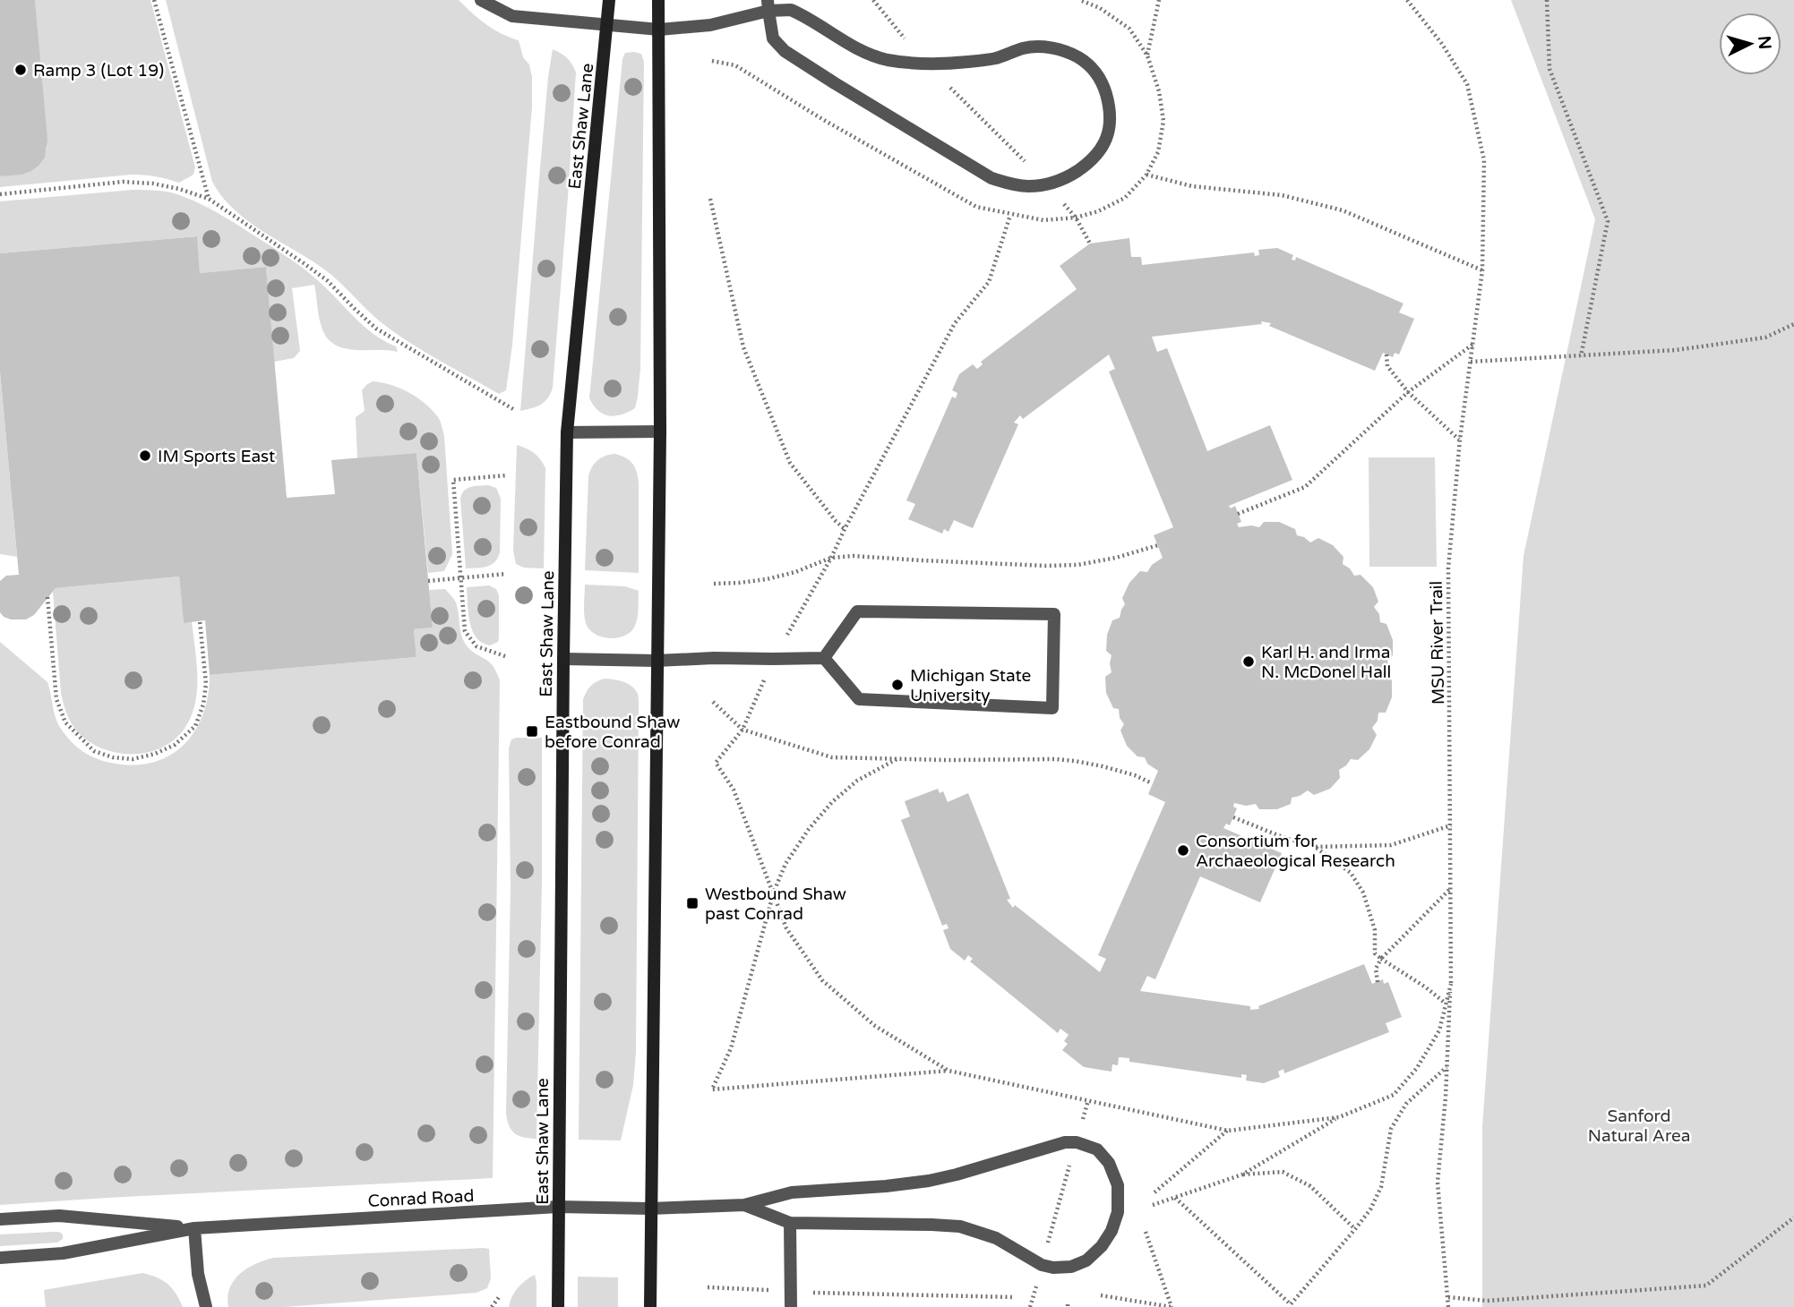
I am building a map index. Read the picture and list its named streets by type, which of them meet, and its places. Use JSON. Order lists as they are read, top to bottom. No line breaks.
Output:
{"streets":{"street":["East Shaw Lane","Conrad Road"],"path":["MSU River Trail"]},"crossings":[["East Shaw Lane","Conrad Road"]],"parks":["Sanford Natural Area"],"places":{"other":["Ramp 3 (Lot 19)","IM Sports East","Karl H. and Irma N. McDonel Hall","Michigan State University","Consortium for Archaeological Research"],"transit":["Eastbound Shaw before Conrad","Westbound Shaw past Conrad"]},"north":"right"}
